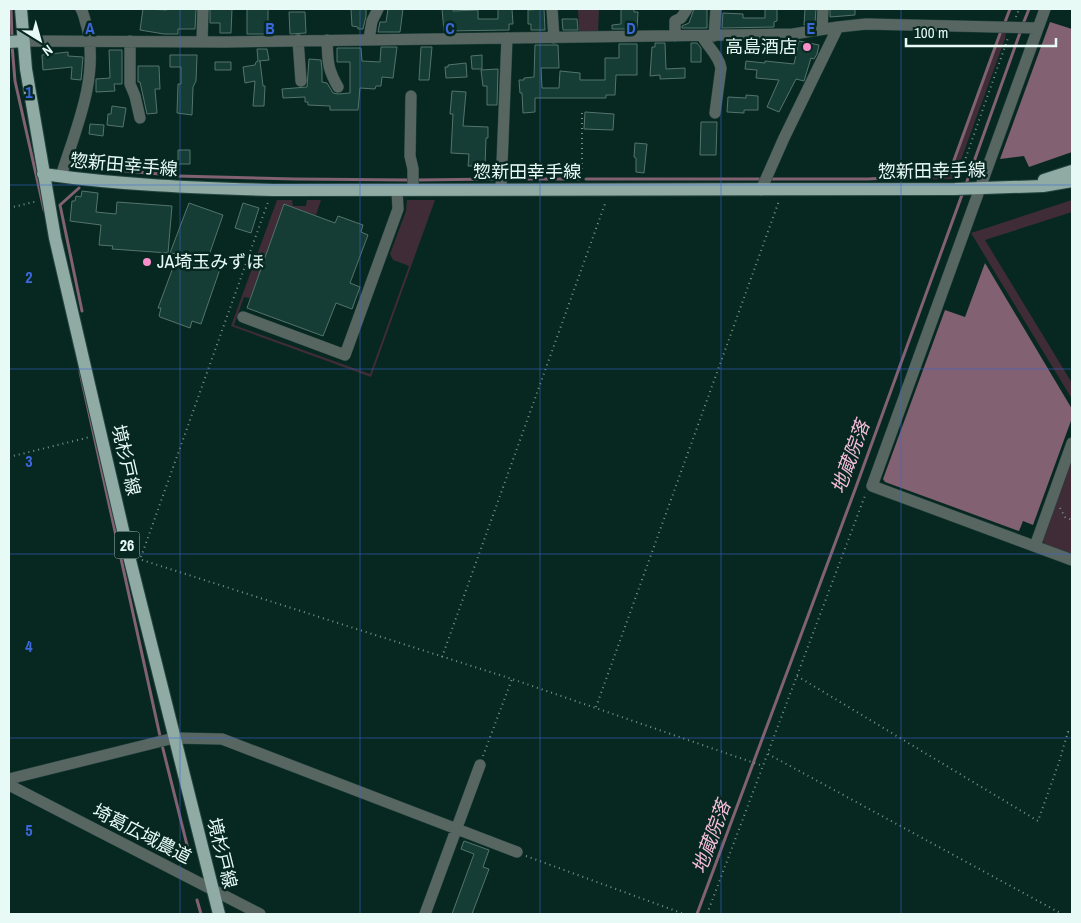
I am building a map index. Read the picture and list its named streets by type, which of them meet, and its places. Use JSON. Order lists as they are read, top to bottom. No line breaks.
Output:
{"streets":{"main road":["惣新田幸手線","境杉戸線","26"],"street":["埼葛広域農道"]},"crossings":[["惣新田幸手線","境杉戸線"],["境杉戸線","埼葛広域農道"]],"water":["地蔵院落"],"places":["高島酒店","JA埼玉みずほ"],"scale_bar":"100 m","north":"bottom right","grid":{"columns":["A","B","C","D","E"],"rows":["1","2","3","4","5"]}}
